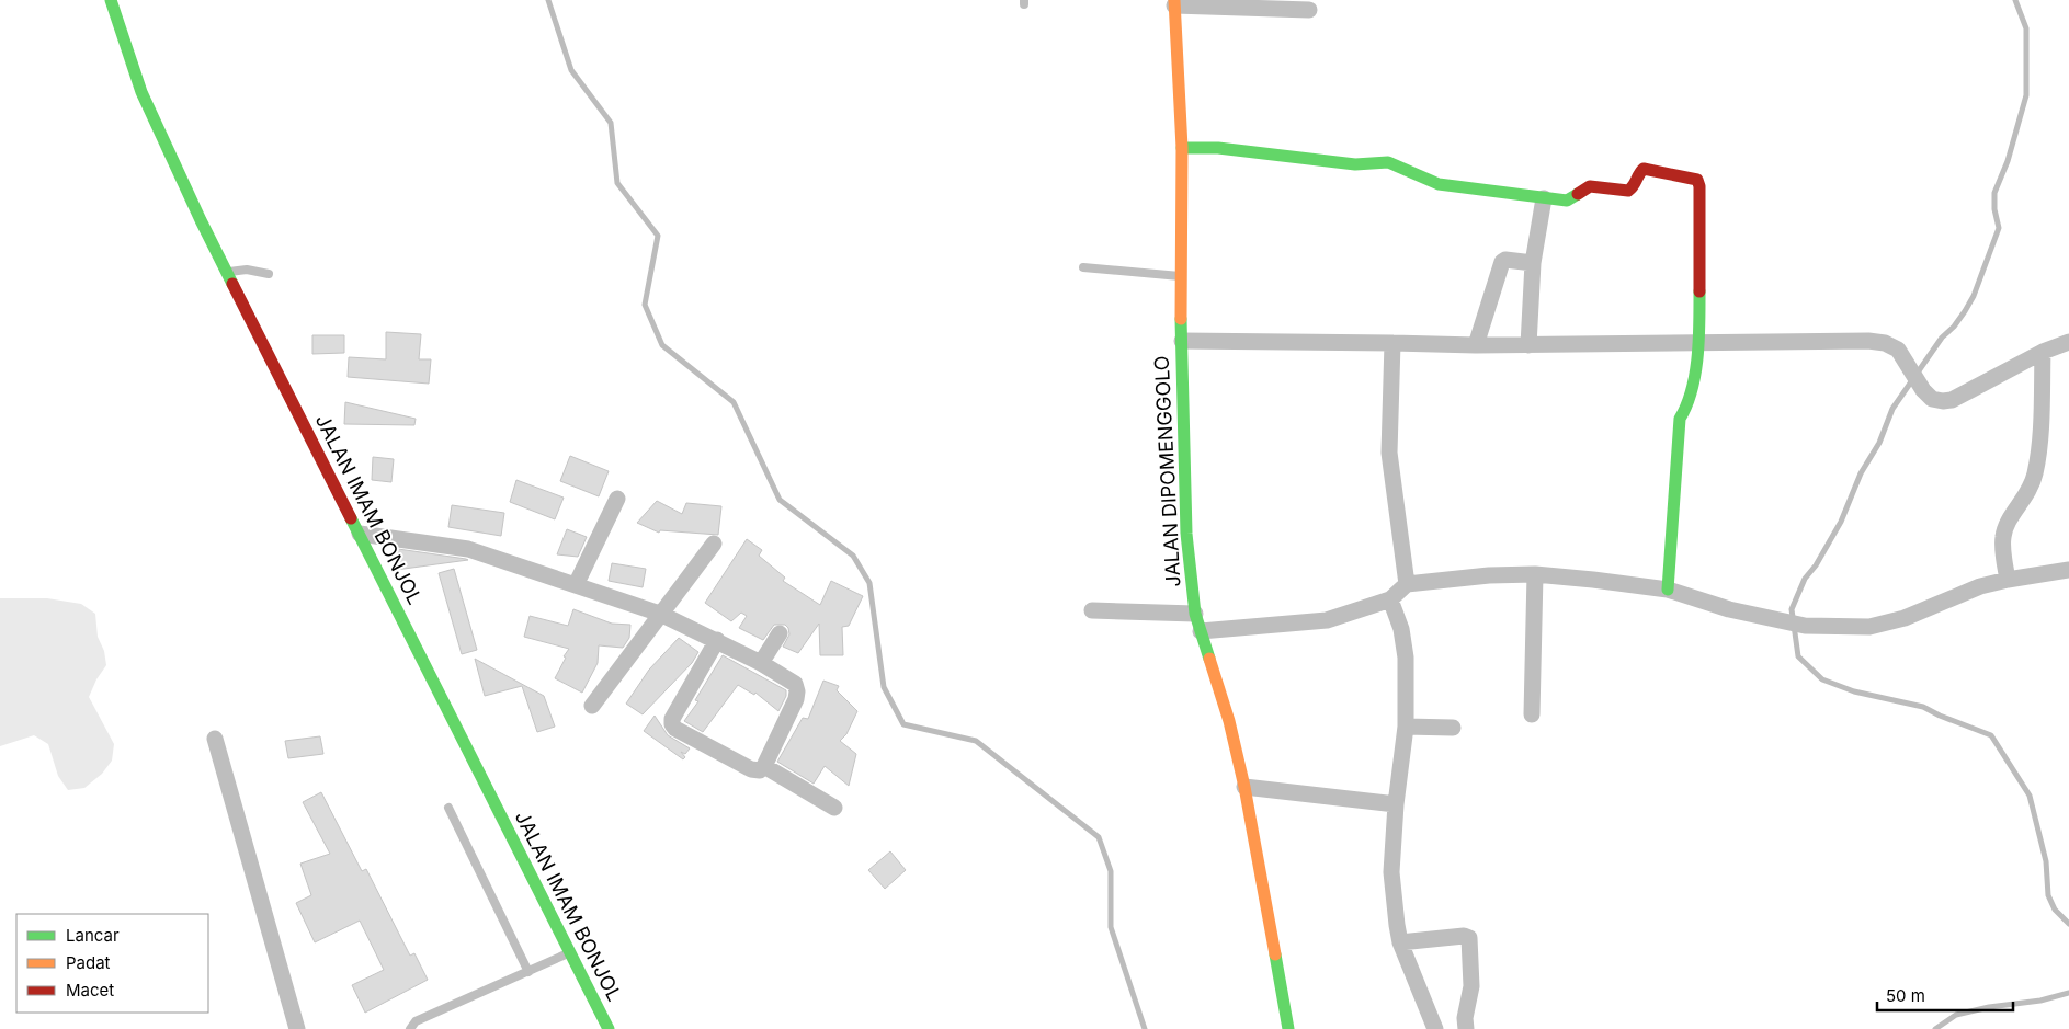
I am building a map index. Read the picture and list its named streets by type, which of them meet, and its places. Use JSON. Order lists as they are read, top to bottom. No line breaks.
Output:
{"streets":{"street":["JALAN DIPOMENGGOLO","JALAN IMAM BONJOL"]},"legend":["Lancar","Padat","Macet"],"scale_bar":"50 m"}
